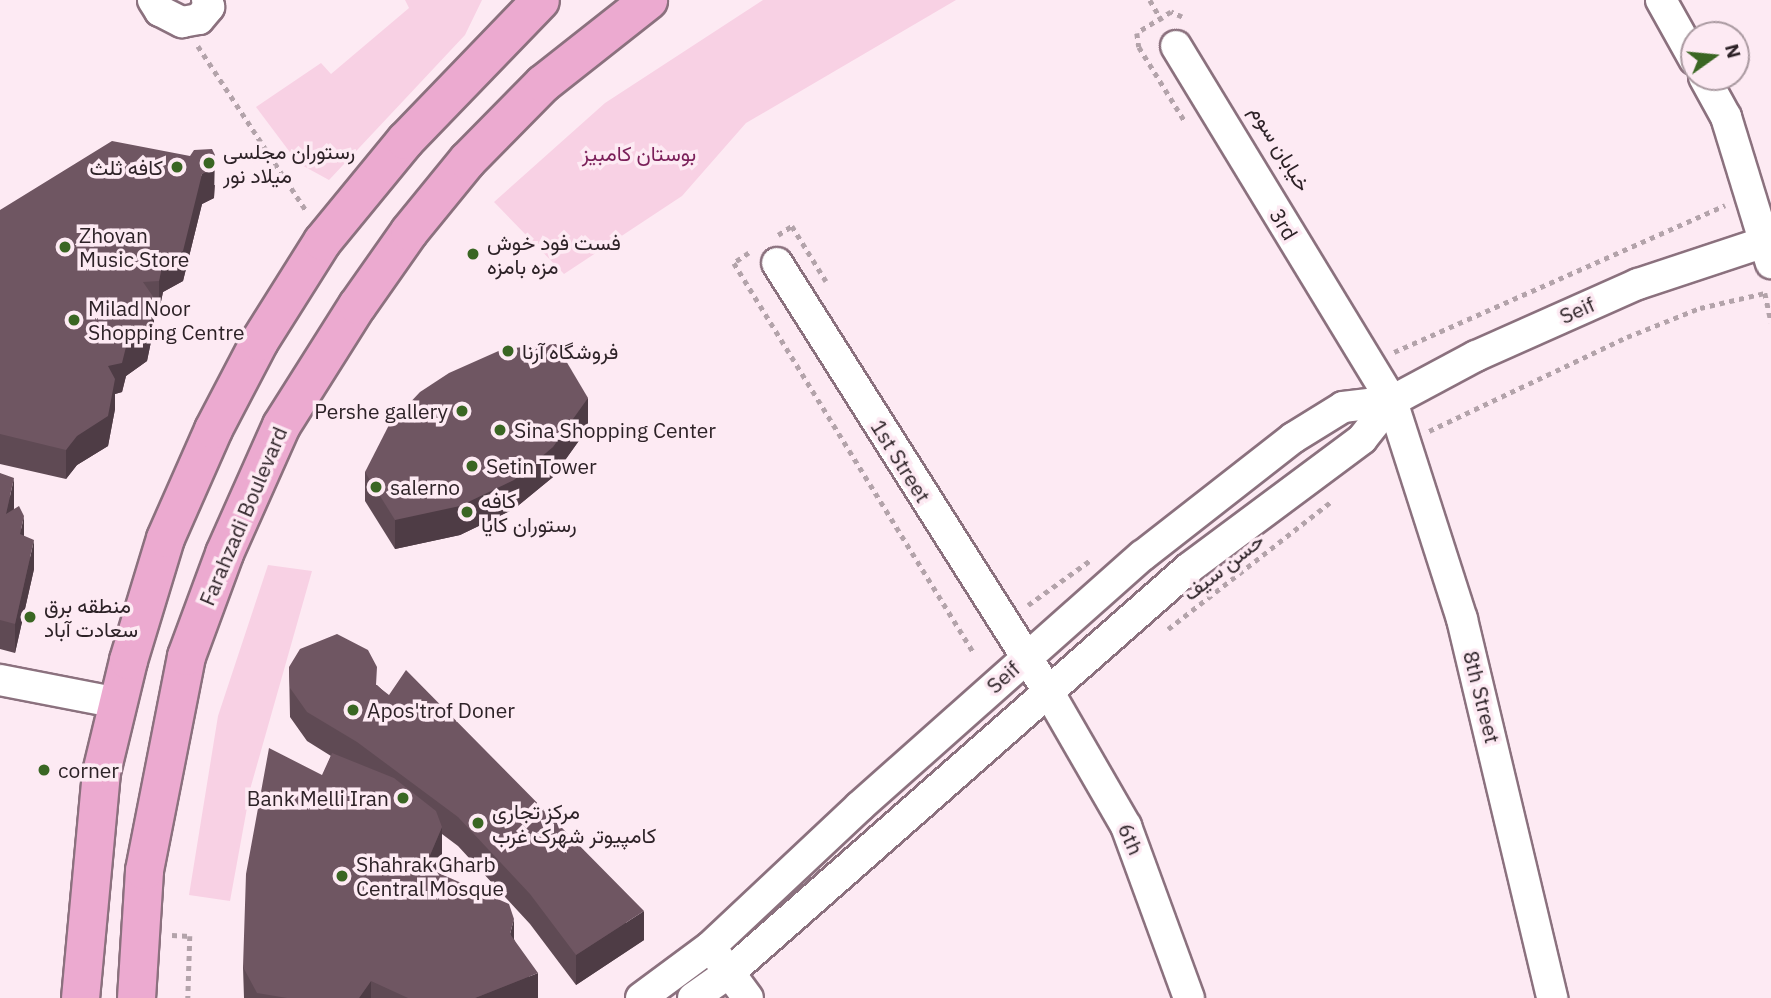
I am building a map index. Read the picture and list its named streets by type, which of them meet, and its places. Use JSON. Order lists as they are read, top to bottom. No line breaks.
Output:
{"streets":{"main road":["Farahzadi Boulevard"],"street":["3rd","Seif","1st Street","8th Street","6th"],"path":["حسن سیف"]},"crossings":[["3rd","Seif"],["3rd","8th Street"],["Seif","1st Street"],["Seif","8th Street"],["Seif","6th"],["1st Street","6th"]],"parks":["بوستان کامبیز"],"places":["رستوران مجلسی میلاد نور","كافه ثلث","Zhovan Music Store","فست فود خوش مزه بامزه","Milad Noor Shopping Centre","فروشگاه آرنا","Pershe gallery","Sina Shopping Center","Setin Tower","salerno","كافه رستوران كايا","منطقه برق سعادت آباد","Apos'trof Doner","corner","Bank Melli Iran","مرکز تجاری کامپیوتر شهرک غرب","Shahrak Gharb Central Mosque"],"north":"right"}
